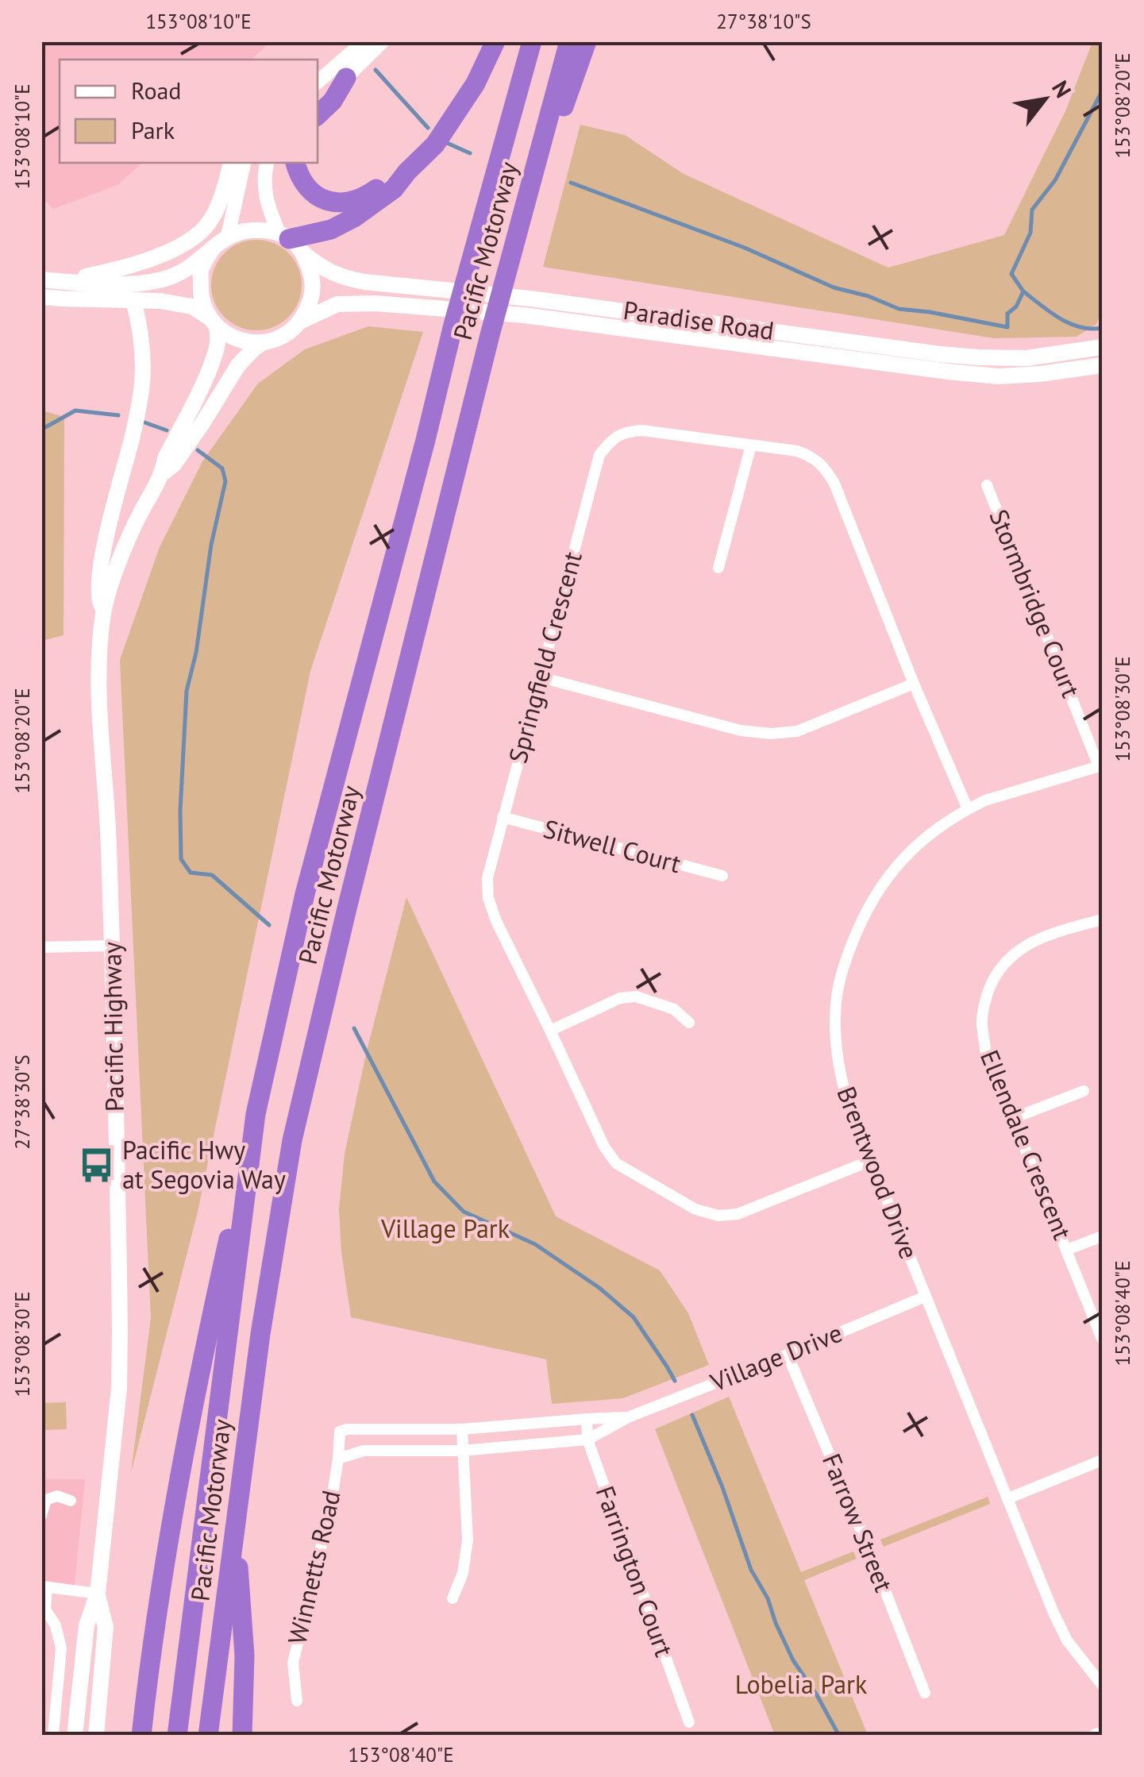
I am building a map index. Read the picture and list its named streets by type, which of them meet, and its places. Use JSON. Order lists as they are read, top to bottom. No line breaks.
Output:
{"streets":{"highway":["Pacific Motorway"],"main road":["Paradise Road","Pacific Highway"],"street":["Stormbridge Court","Springfield Crescent","Sitwell Court","Ellendale Crescent","Brentwood Drive","Village Drive","Farrow Street","Winnetts Road","Farrington Court"]},"crossings":[["Paradise Road","Pacific Highway"],["Stormbridge Court","Brentwood Drive"],["Springfield Crescent","Sitwell Court"],["Springfield Crescent","Brentwood Drive"],["Brentwood Drive","Village Drive"],["Village Drive","Farrow Street"],["Village Drive","Winnetts Road"],["Village Drive","Farrington Court"]],"parks":["Village Park","Lobelia Park"],"places":{"bus stop":["Pacific Hwy at Segovia Way"]},"legend":["Road","Park"],"north":"top right","coordinates":["153°08'10\"E","27°38'10\"S","153°08'20\"E","153°08'30\"E","27°38'30\"S","153°08'40\"E"]}
